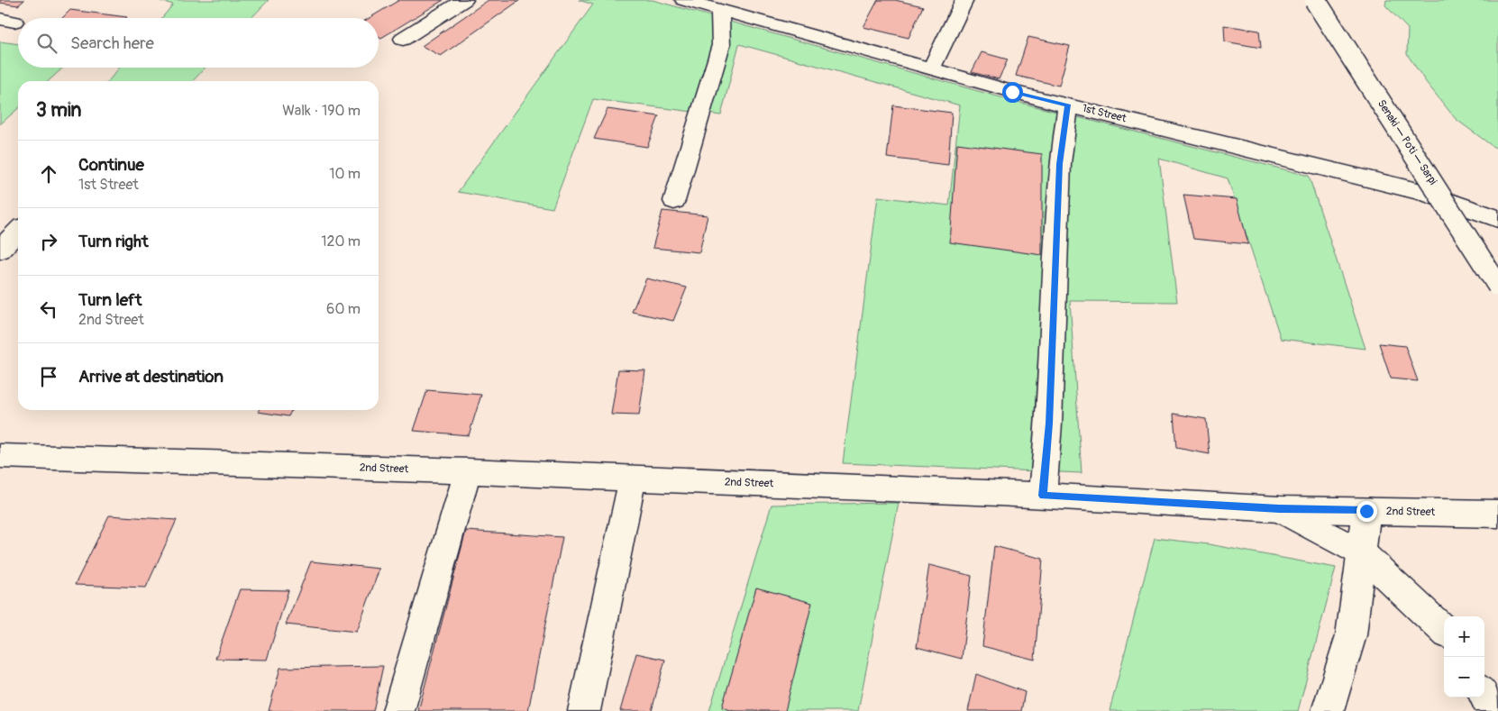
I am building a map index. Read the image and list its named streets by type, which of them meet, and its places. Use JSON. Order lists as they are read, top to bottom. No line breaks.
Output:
{"streets":{"main road":["1st Street","Senaki — Poti — Sarpi","2nd Street"]},"page":{"search":"Search here","heading":["3 min","Walk · 190 m"],"list":[["Continue","1st Street","10 m"],["Turn right","120 m"],["Turn left","2nd Street","60 m"],"Arrive at destination"],"map_buttons":["+","−"]}}
